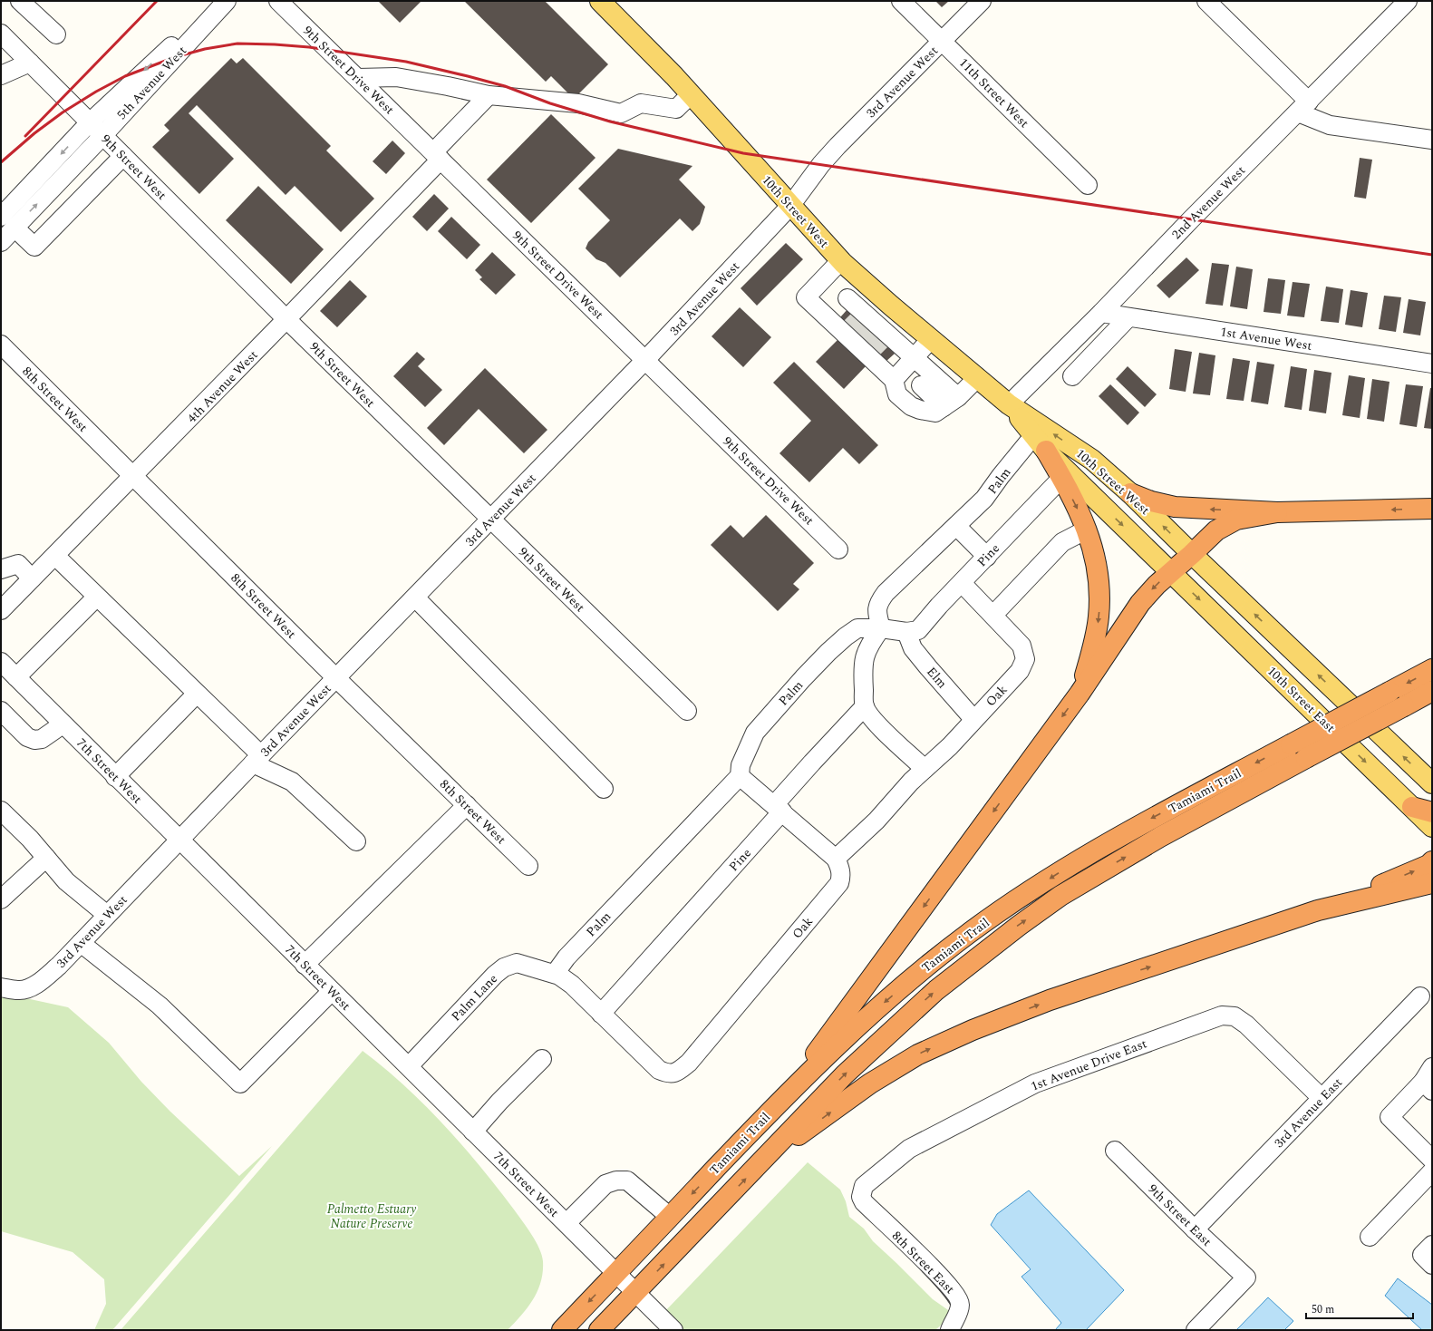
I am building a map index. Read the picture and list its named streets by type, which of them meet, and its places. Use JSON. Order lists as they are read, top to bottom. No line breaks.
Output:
{"streets":{"highway":["Tamiami Trail"],"main road":["10th Street West","10th Street East"],"street":["9th Street Drive West","3rd Avenue West","5th Avenue West","11th Street West","9th Street West","2nd Avenue West","1st Avenue West","4th Avenue West","8th Street West","Palm","Pine","Elm","Oak","7th Street West","Palm Lane","1st Avenue Drive East","3rd Avenue East","9th Street East","8th Street East"]},"crossings":[["9th Street Drive West","3rd Avenue West"],["9th Street Drive West","4th Avenue West"],["3rd Avenue West","11th Street West"],["3rd Avenue West","9th Street West"],["3rd Avenue West","10th Street West"],["3rd Avenue West","8th Street West"],["3rd Avenue West","7th Street West"],["5th Avenue West","9th Street West"],["9th Street West","4th Avenue West"],["2nd Avenue West","10th Street West"],["2nd Avenue West","1st Avenue West"],["10th Street West","Palm"],["10th Street West","Pine"],["10th Street West","10th Street East"],["4th Avenue West","8th Street West"],["Palm","Palm Lane"],["Pine","Elm"],["Pine","Oak"],["Pine","Palm Lane"],["Elm","Oak"],["Oak","Palm Lane"],["7th Street West","Tamiami Trail"],["7th Street West","Palm Lane"],["1st Avenue Drive East","3rd Avenue East"],["1st Avenue Drive East","8th Street East"],["3rd Avenue East","9th Street East"]],"parks":["Palmetto Estuary Nature Preserve"],"scale_bar":"50 m"}
